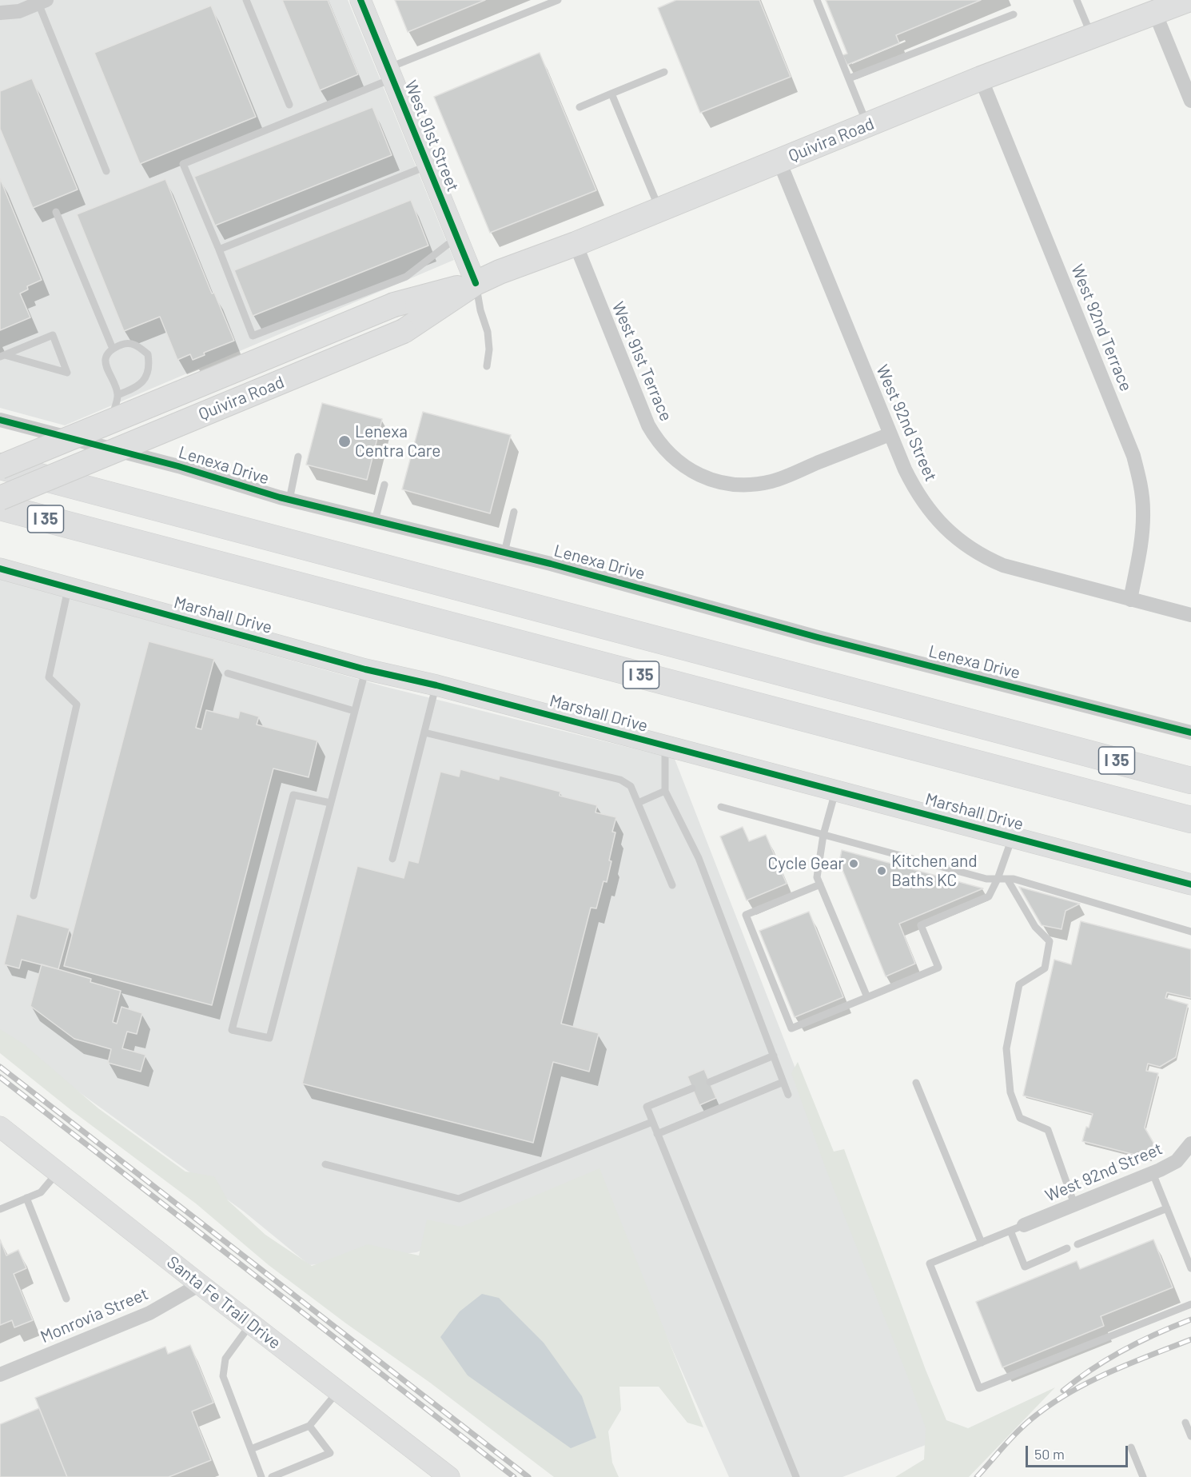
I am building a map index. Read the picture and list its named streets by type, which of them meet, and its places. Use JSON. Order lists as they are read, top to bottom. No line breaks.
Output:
{"streets":{"highway":["I 35"],"main road":["Quivira Road"],"street":["West 91st Street","West 92nd Terrace","West 91st Terrace","West 92nd Street","Lenexa Drive","Marshall Drive","Santa Fe Trail Drive","Monrovia Street"]},"crossings":[["West 91st Street","Quivira Road"],["Quivira Road","West 92nd Terrace"],["Quivira Road","West 91st Terrace"],["Quivira Road","West 92nd Street"],["Quivira Road","I 35"],["West 92nd Terrace","West 92nd Street"],["West 91st Terrace","West 92nd Street"],["Santa Fe Trail Drive","Monrovia Street"]],"places":["Lenexa Centra Care","Cycle Gear","Kitchen and Baths KC"],"scale_bar":"50 m"}
